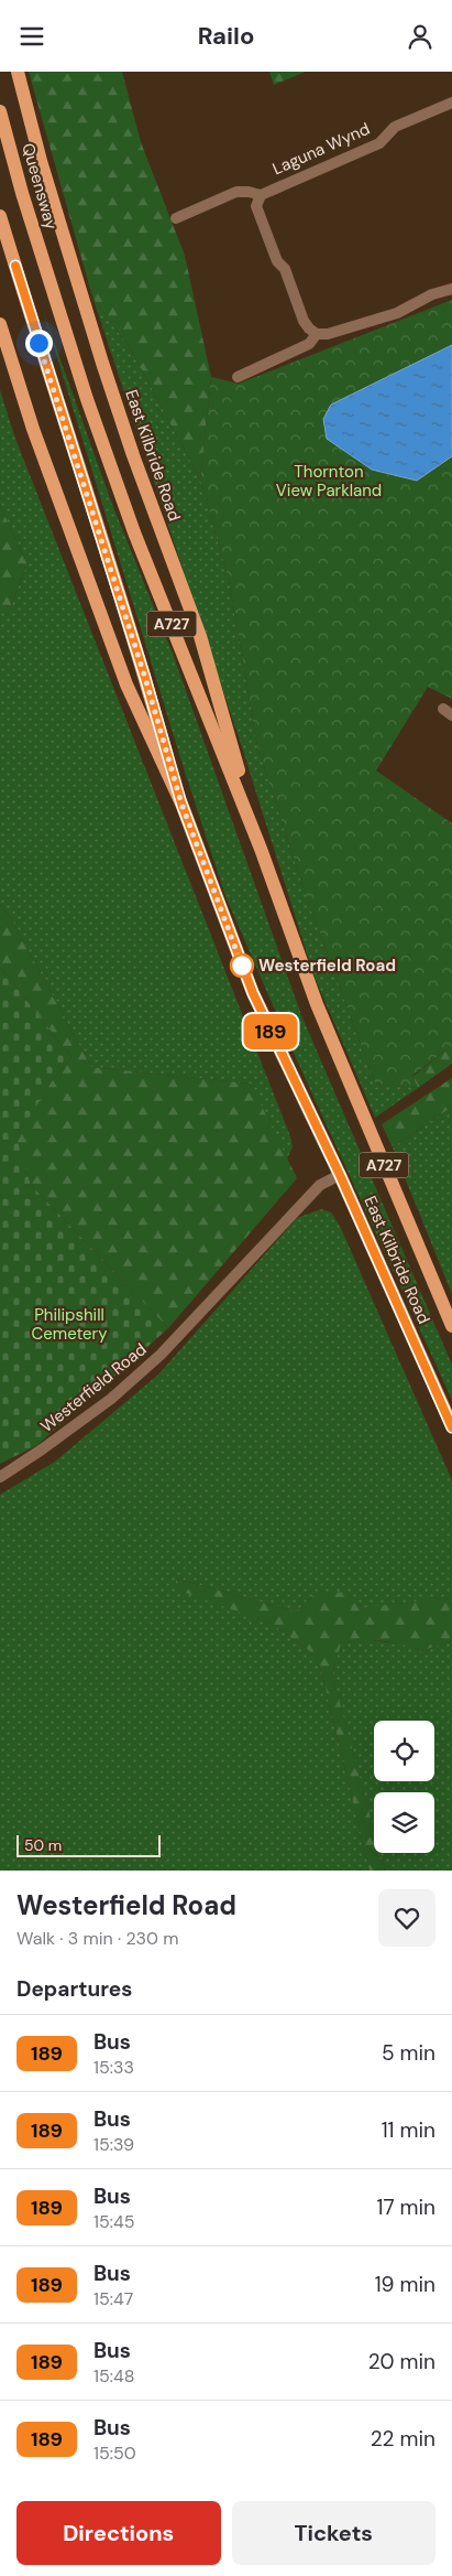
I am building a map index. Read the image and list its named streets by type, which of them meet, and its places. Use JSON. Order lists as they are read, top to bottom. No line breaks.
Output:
{"streets":{"main road":["Queensway","East Kilbride Road","A727"],"street":["Laguna Wynd","Westerfield Road"]},"crossings":[["Queensway","East Kilbride Road"],["East Kilbride Road","Westerfield Road"]],"parks":["Thornton View Parkland","Philipshill Cemetery"],"places":["Westerfield Road"],"lines":["bus line 189"],"scale_bar":"50 m","page":{"header":"Railo","on_map":"189","scale":"50 m","heading":[["Westerfield Road","Walk · 3 min · 230 m"],"Departures"],"list":[{"mark":"189","name":"Bus","note":"15:33","value":"5 min"},{"mark":"189","name":"Bus","note":"15:39","value":"11 min"},{"mark":"189","name":"Bus","note":"15:45","value":"17 min"},{"mark":"189","name":"Bus","note":"15:47","value":"19 min"},{"mark":"189","name":"Bus","note":"15:48","value":"20 min"},{"mark":"189","name":"Bus","note":"15:50","value":"22 min"}],"buttons":["Directions","Tickets"]}}
